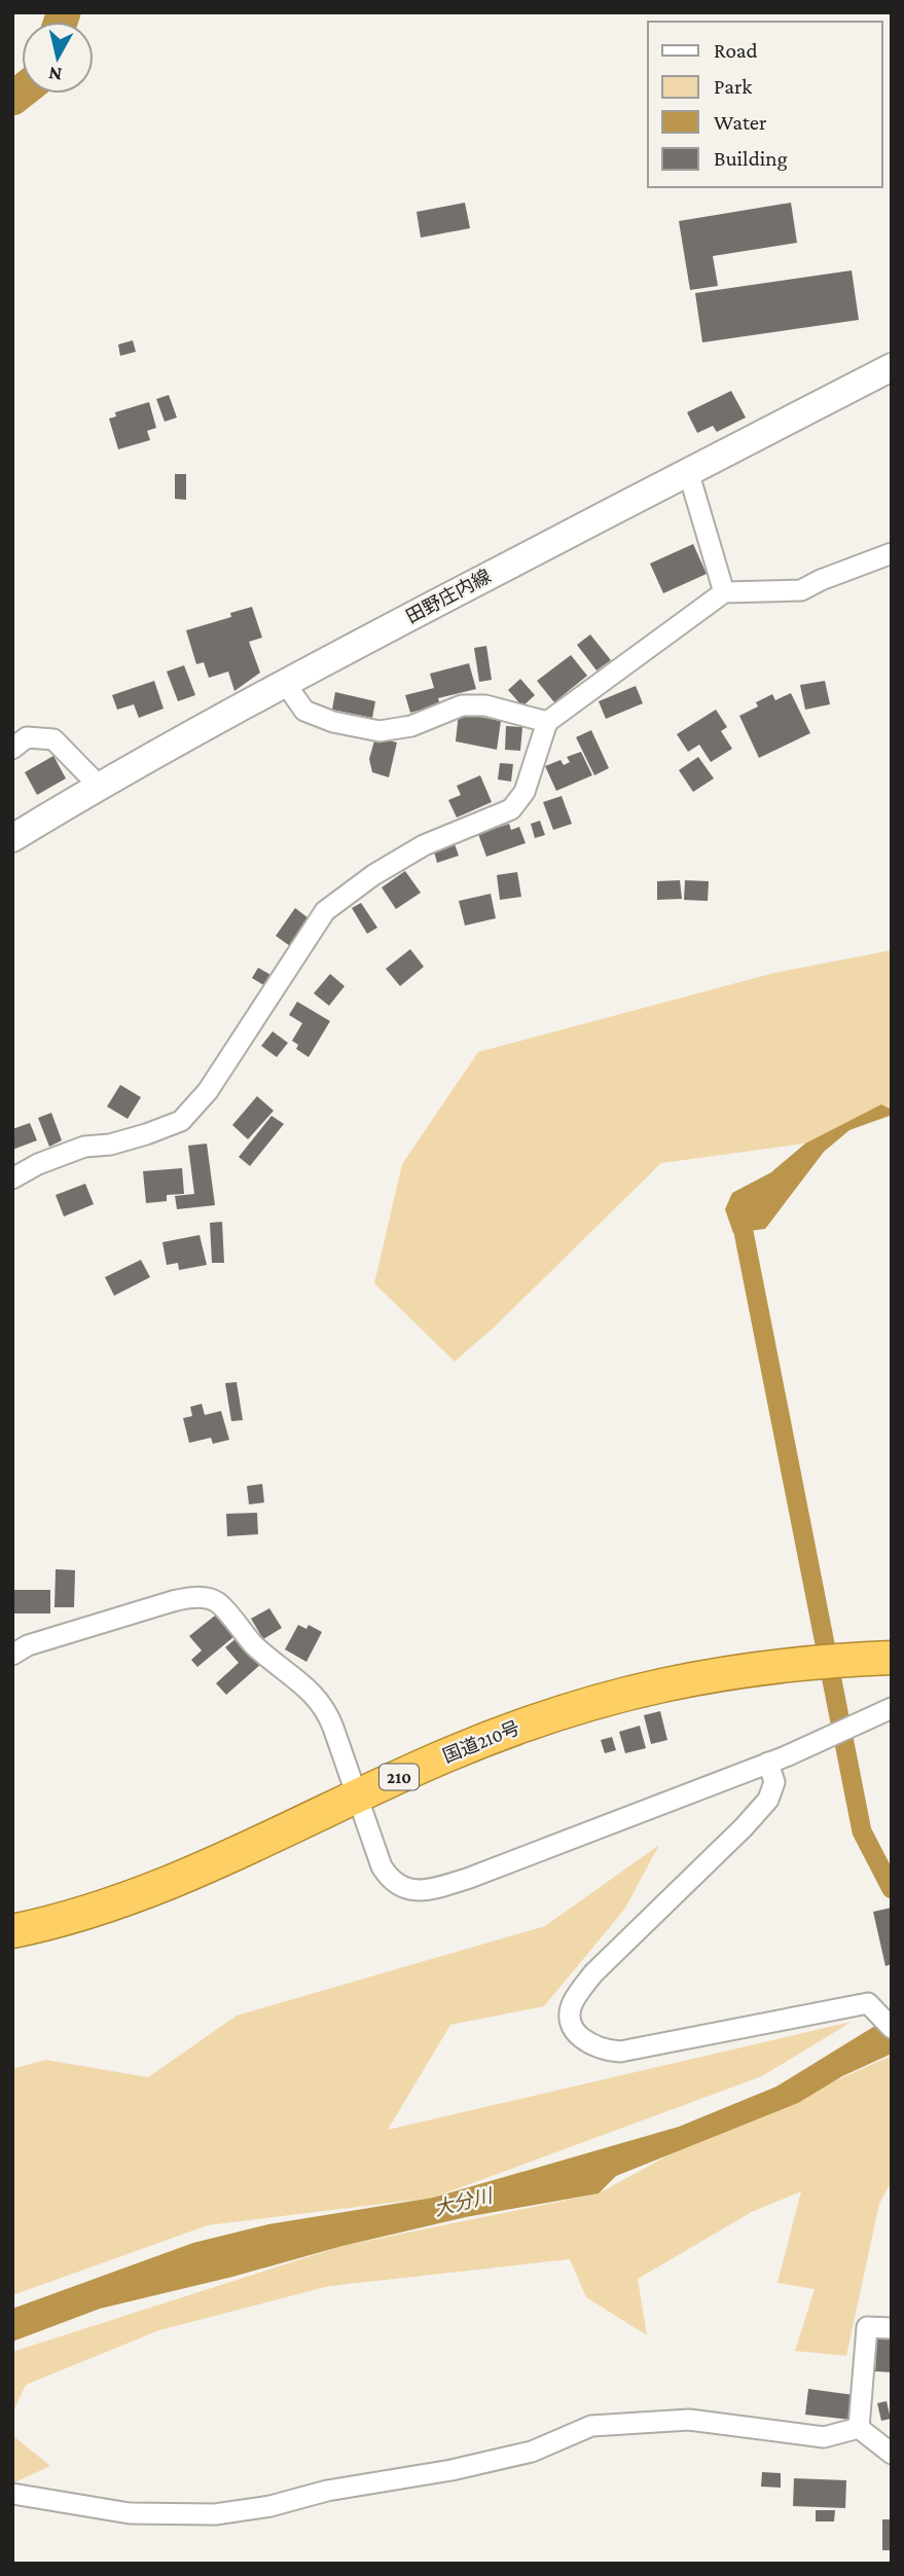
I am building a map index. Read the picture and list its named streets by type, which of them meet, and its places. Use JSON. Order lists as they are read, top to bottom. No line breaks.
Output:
{"streets":{"highway":["国道210号","210"],"main road":["田野庄内線"]},"water":["大分川"],"legend":["Road","Park","Water","Building"],"north":"bottom"}
